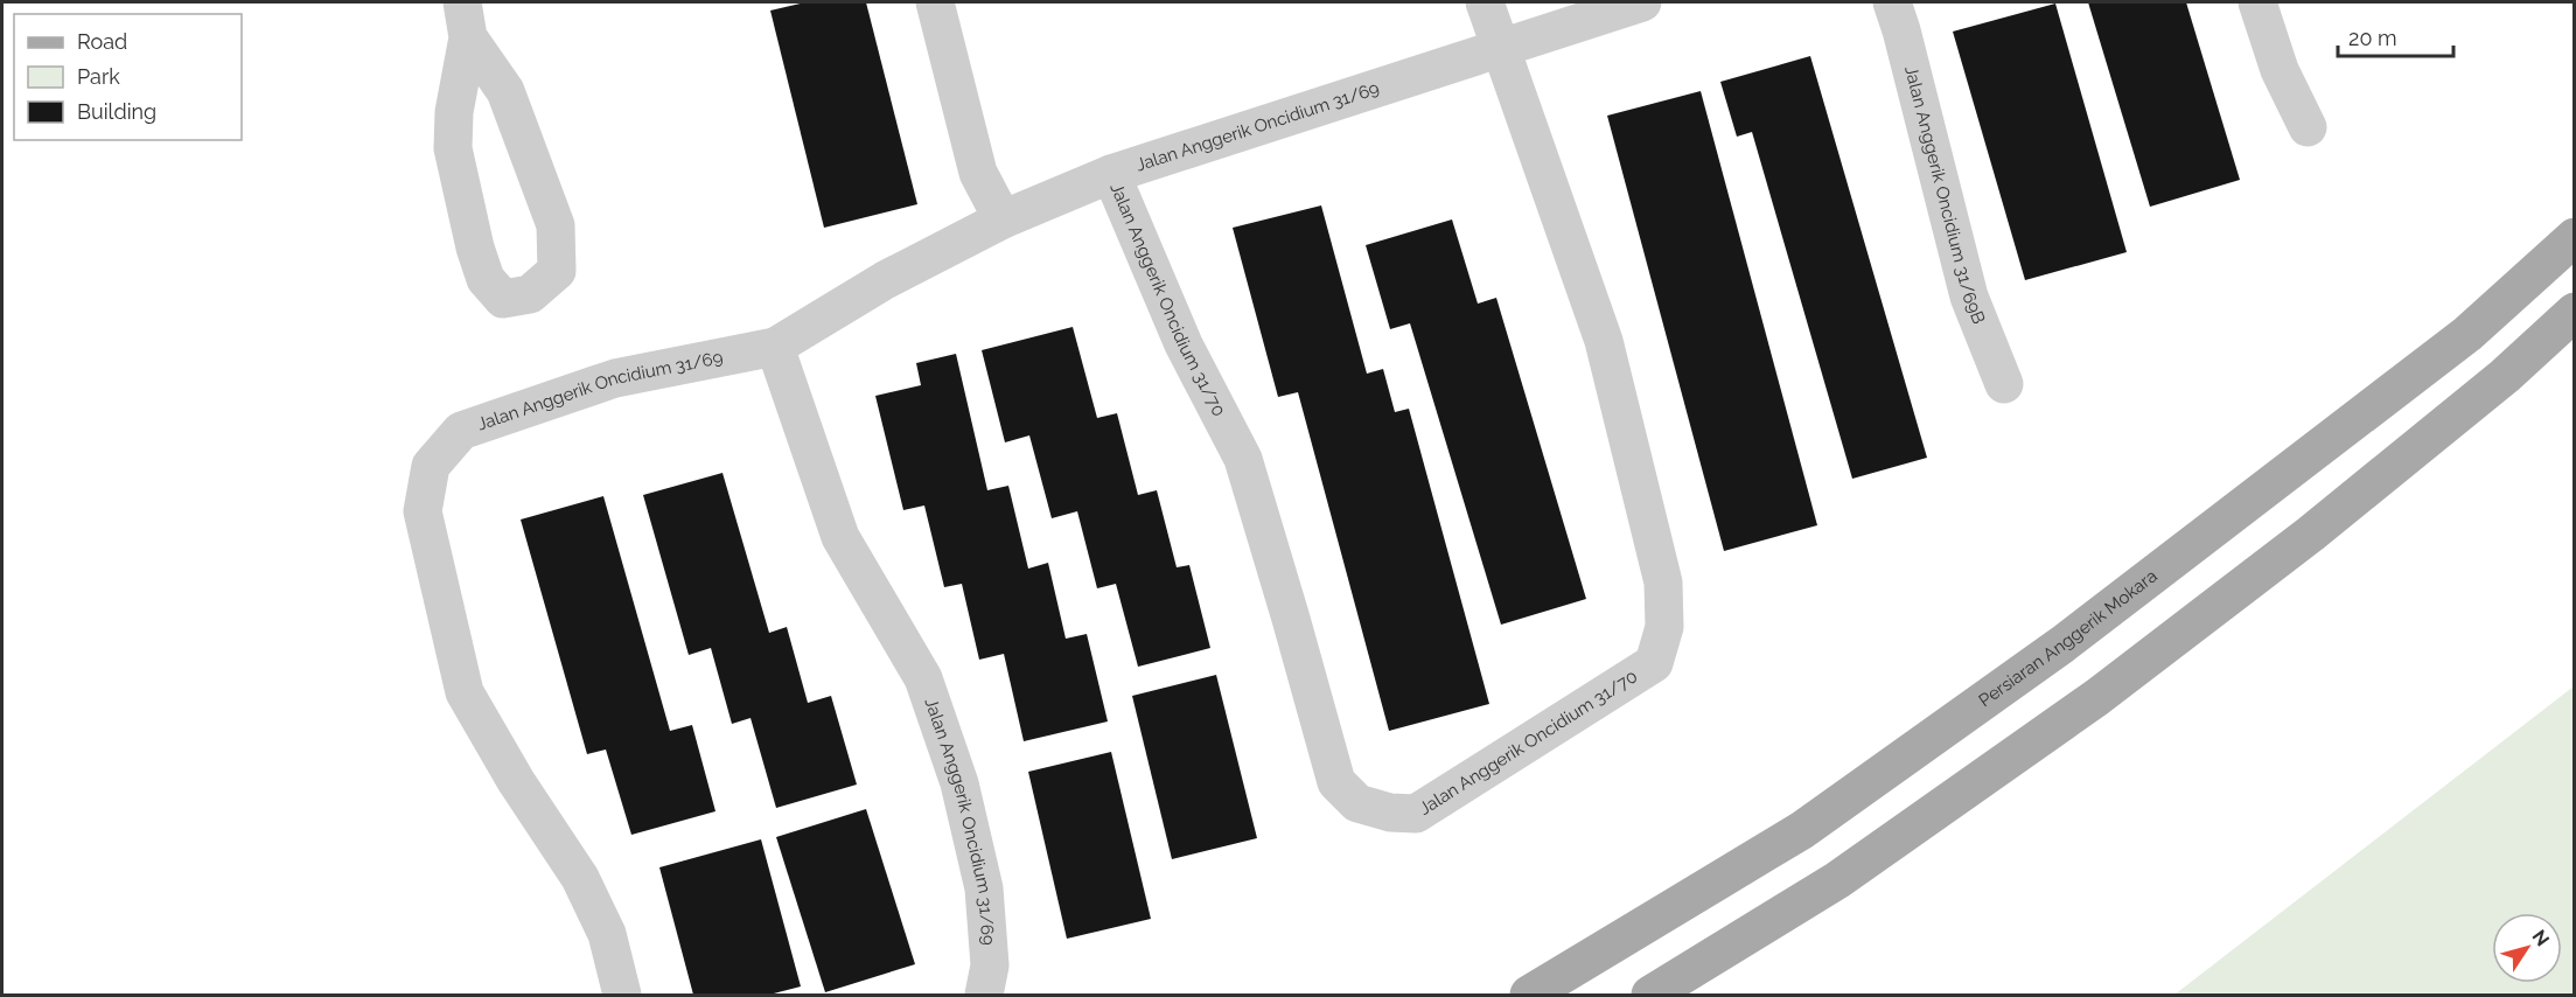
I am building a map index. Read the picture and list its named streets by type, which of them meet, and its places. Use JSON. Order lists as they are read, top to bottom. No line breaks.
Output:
{"streets":{"main road":["Persiaran Anggerik Mokara"],"street":["Jalan Anggerik Oncidium 31/69","Jalan Anggerik Oncidium 31/69B","Jalan Anggerik Oncidium 31/70"]},"crossings":[["Jalan Anggerik Oncidium 31/69","Jalan Anggerik Oncidium 31/70"]],"legend":["Road","Park","Building"],"scale_bar":"20 m","north":"top right"}
